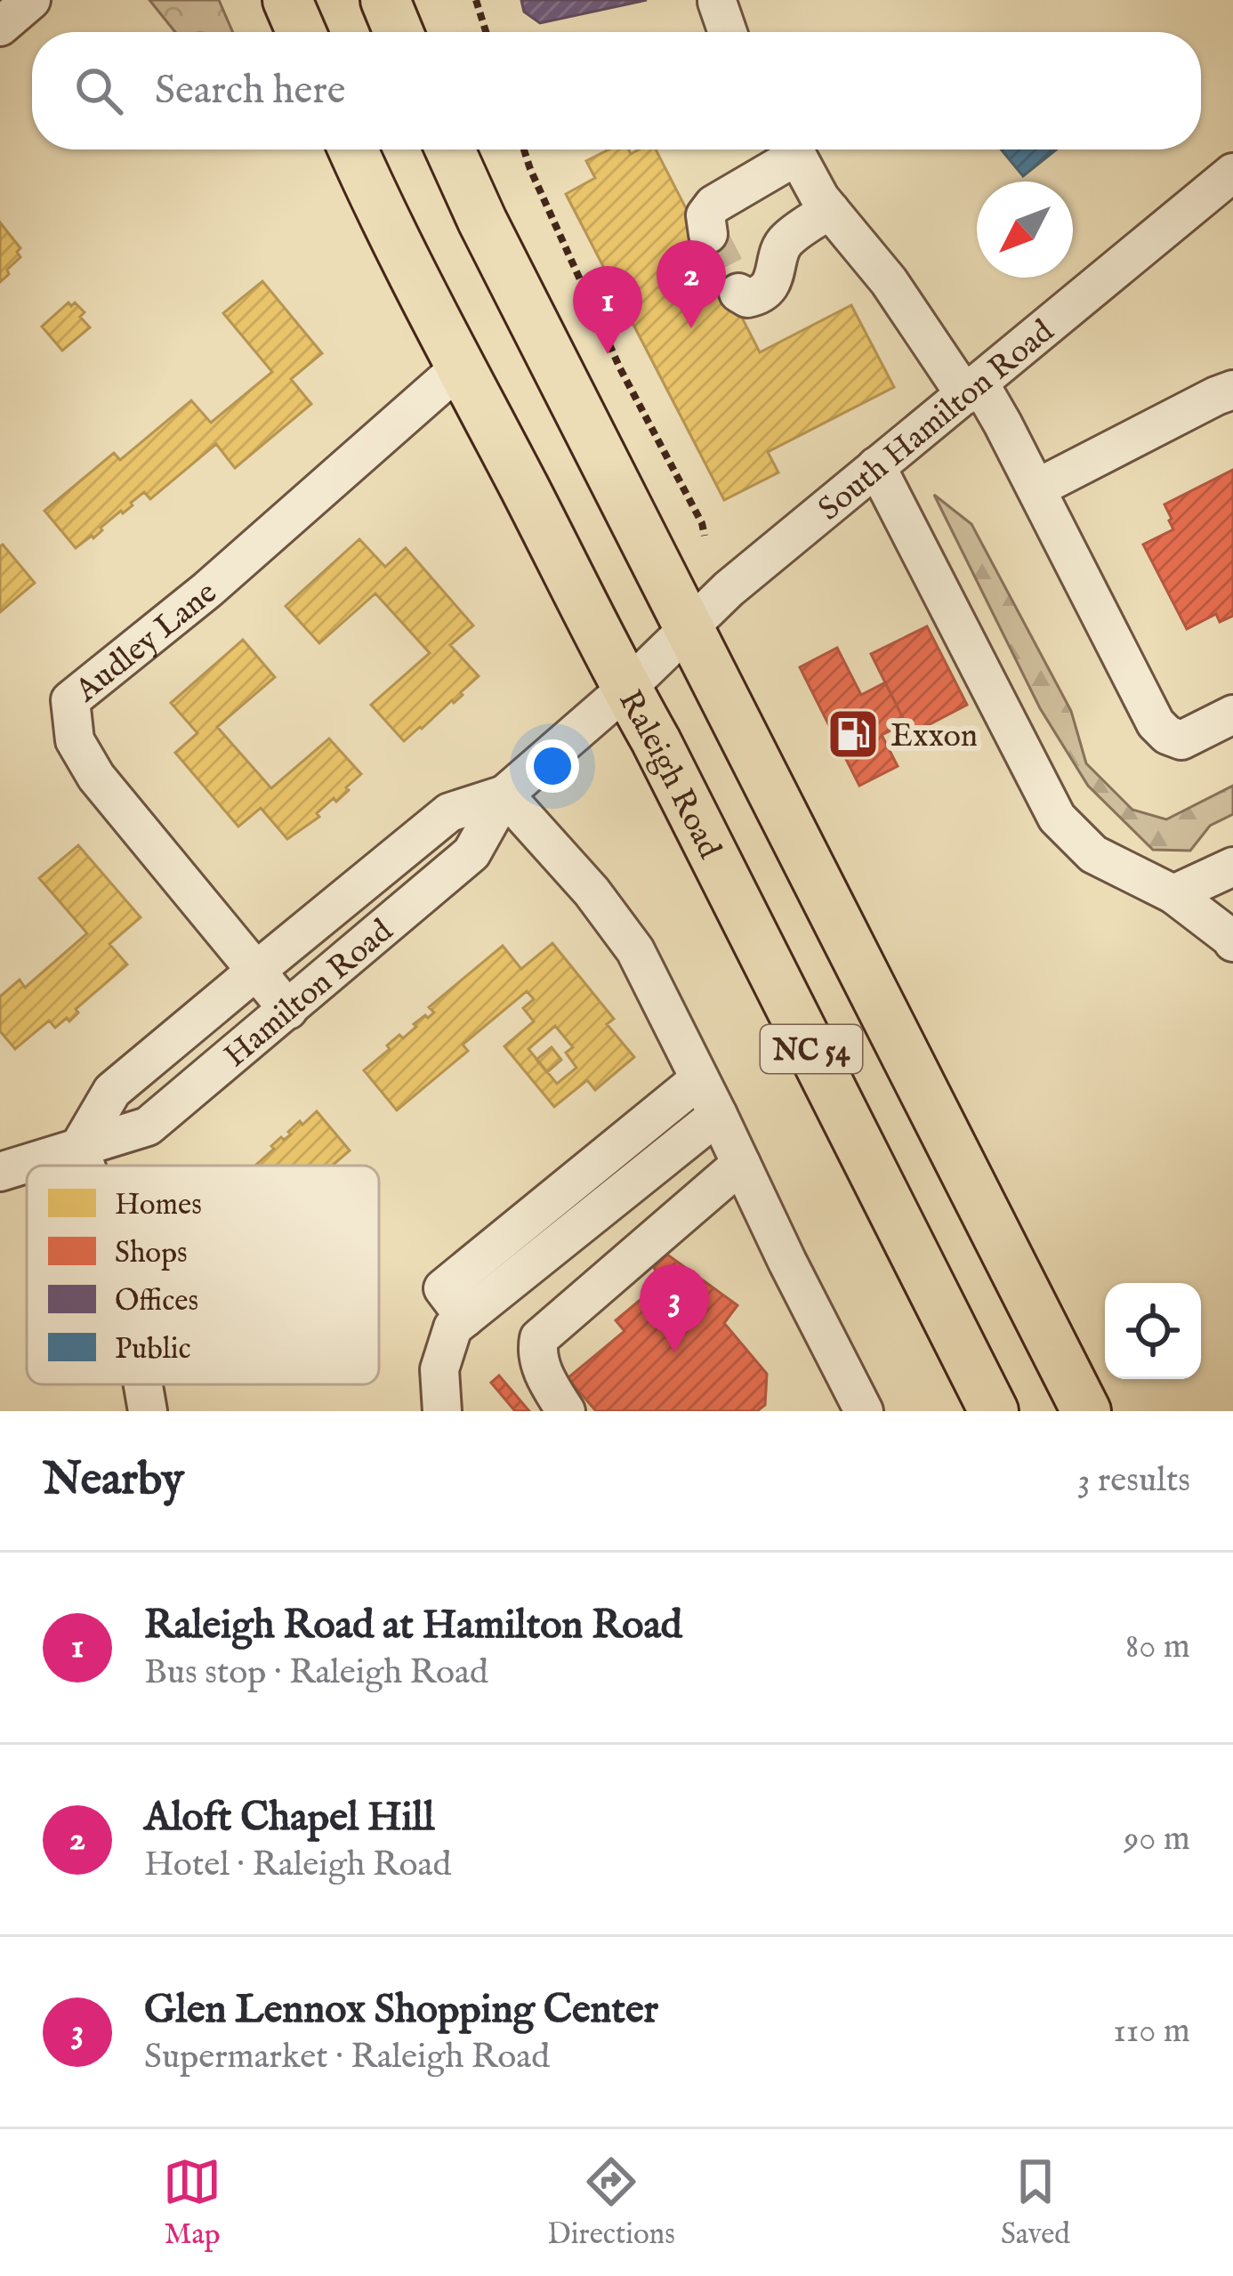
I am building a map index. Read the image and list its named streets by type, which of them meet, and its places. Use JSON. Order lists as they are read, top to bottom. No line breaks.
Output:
{"streets":{"main road":["Raleigh Road","NC 54"],"street":["South Hamilton Road","Audley Lane","Hamilton Road"]},"crossings":[["South Hamilton Road","Hamilton Road"],["South Hamilton Road","NC 54"],["Audley Lane","Raleigh Road"],["Audley Lane","Hamilton Road"],["Raleigh Road","Hamilton Road"],["Hamilton Road","NC 54"]],"places":{"fuel station":["Exxon"]},"legend":["Homes","Shops","Offices","Public"],"north":"bottom left","page":{"search":"Search here","pins":["2","1","3"],"heading":["Nearby","3 results"],"list":[{"mark":"1","name":"Raleigh Road at Hamilton Road","note":"Bus stop · Raleigh Road","value":"80 m"},{"mark":"2","name":"Aloft Chapel Hill","note":"Hotel · Raleigh Road","value":"90 m"},{"mark":"3","name":"Glen Lennox Shopping Center","note":"Supermarket · Raleigh Road","value":"110 m"}],"nav":["Map","Directions","Saved"]}}
